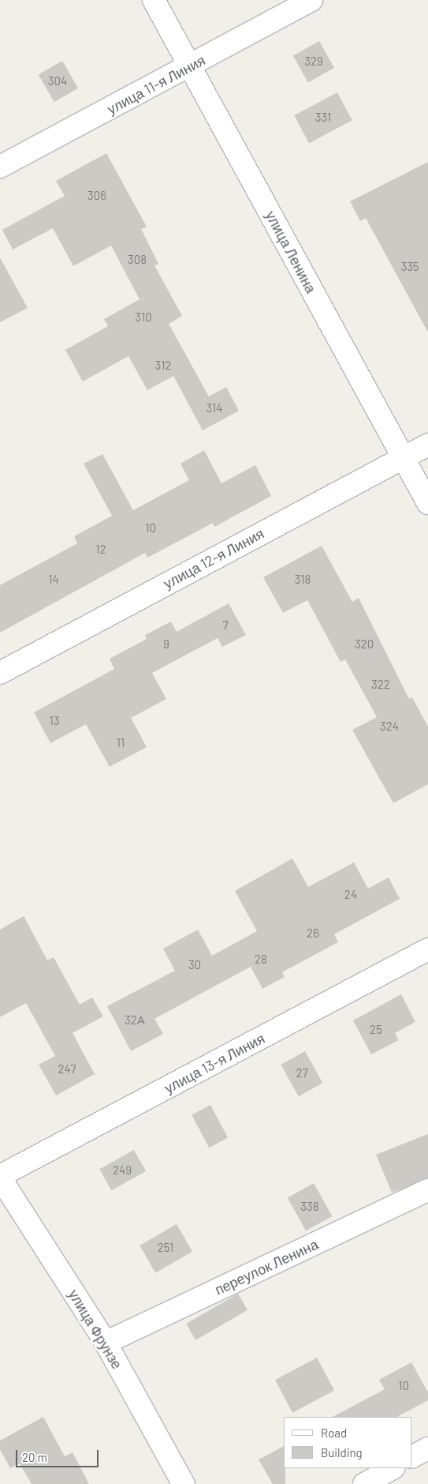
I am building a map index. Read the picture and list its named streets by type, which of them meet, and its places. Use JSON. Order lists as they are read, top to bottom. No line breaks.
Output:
{"streets":{"street":["улица 11-я Линия","улица Ленина","улица 12-я Линия","улица 13-я Линия","переулок Ленина","улица Фрунзе"]},"crossings":[["улица 11-я Линия","улица Ленина"],["улица Ленина","улица 12-я Линия"],["улица 13-я Линия","улица Фрунзе"],["переулок Ленина","улица Фрунзе"]],"house_numbers":["329","304","331","306","308","335","310","312","314","10","12","14","318","7","9","320","322","13","324","11","24","26","28","30","32А","25","247","27","249","338","251","10"],"legend":["Road","Building"],"scale_bar":"20 m"}
